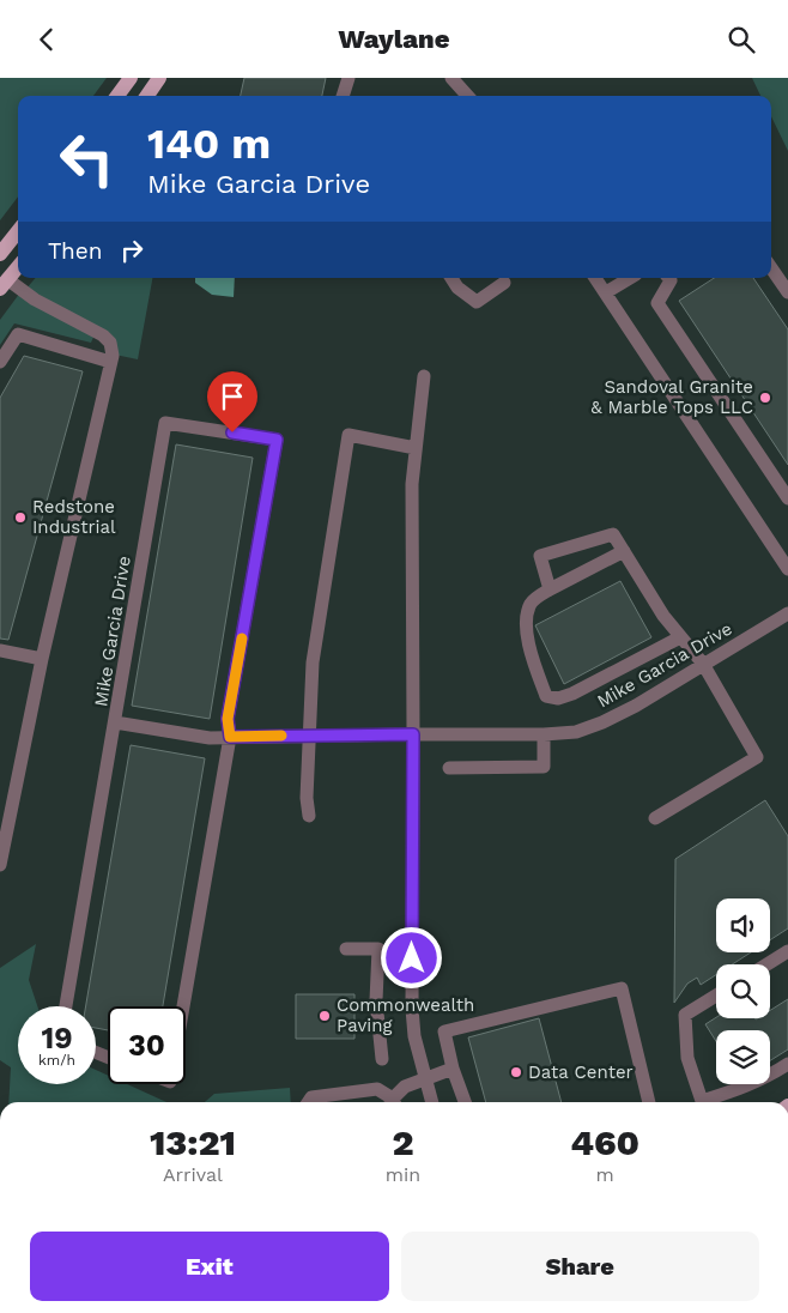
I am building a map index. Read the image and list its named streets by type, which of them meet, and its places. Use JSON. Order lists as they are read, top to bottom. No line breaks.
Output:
{"streets":{"street":["Mike Garcia Drive"]},"places":["Sandoval Granite & Marble Tops LLC","Redstone Industrial","Commonwealth Paving","Data Center"],"page":{"header":"Waylane","turn":["140 m","Mike Garcia Drive"],"then":"Then","speed":"19 km/h","limit":"30","eta":["13:21","Arrival","2","min","460","m"],"buttons":["Exit","Share"]}}
